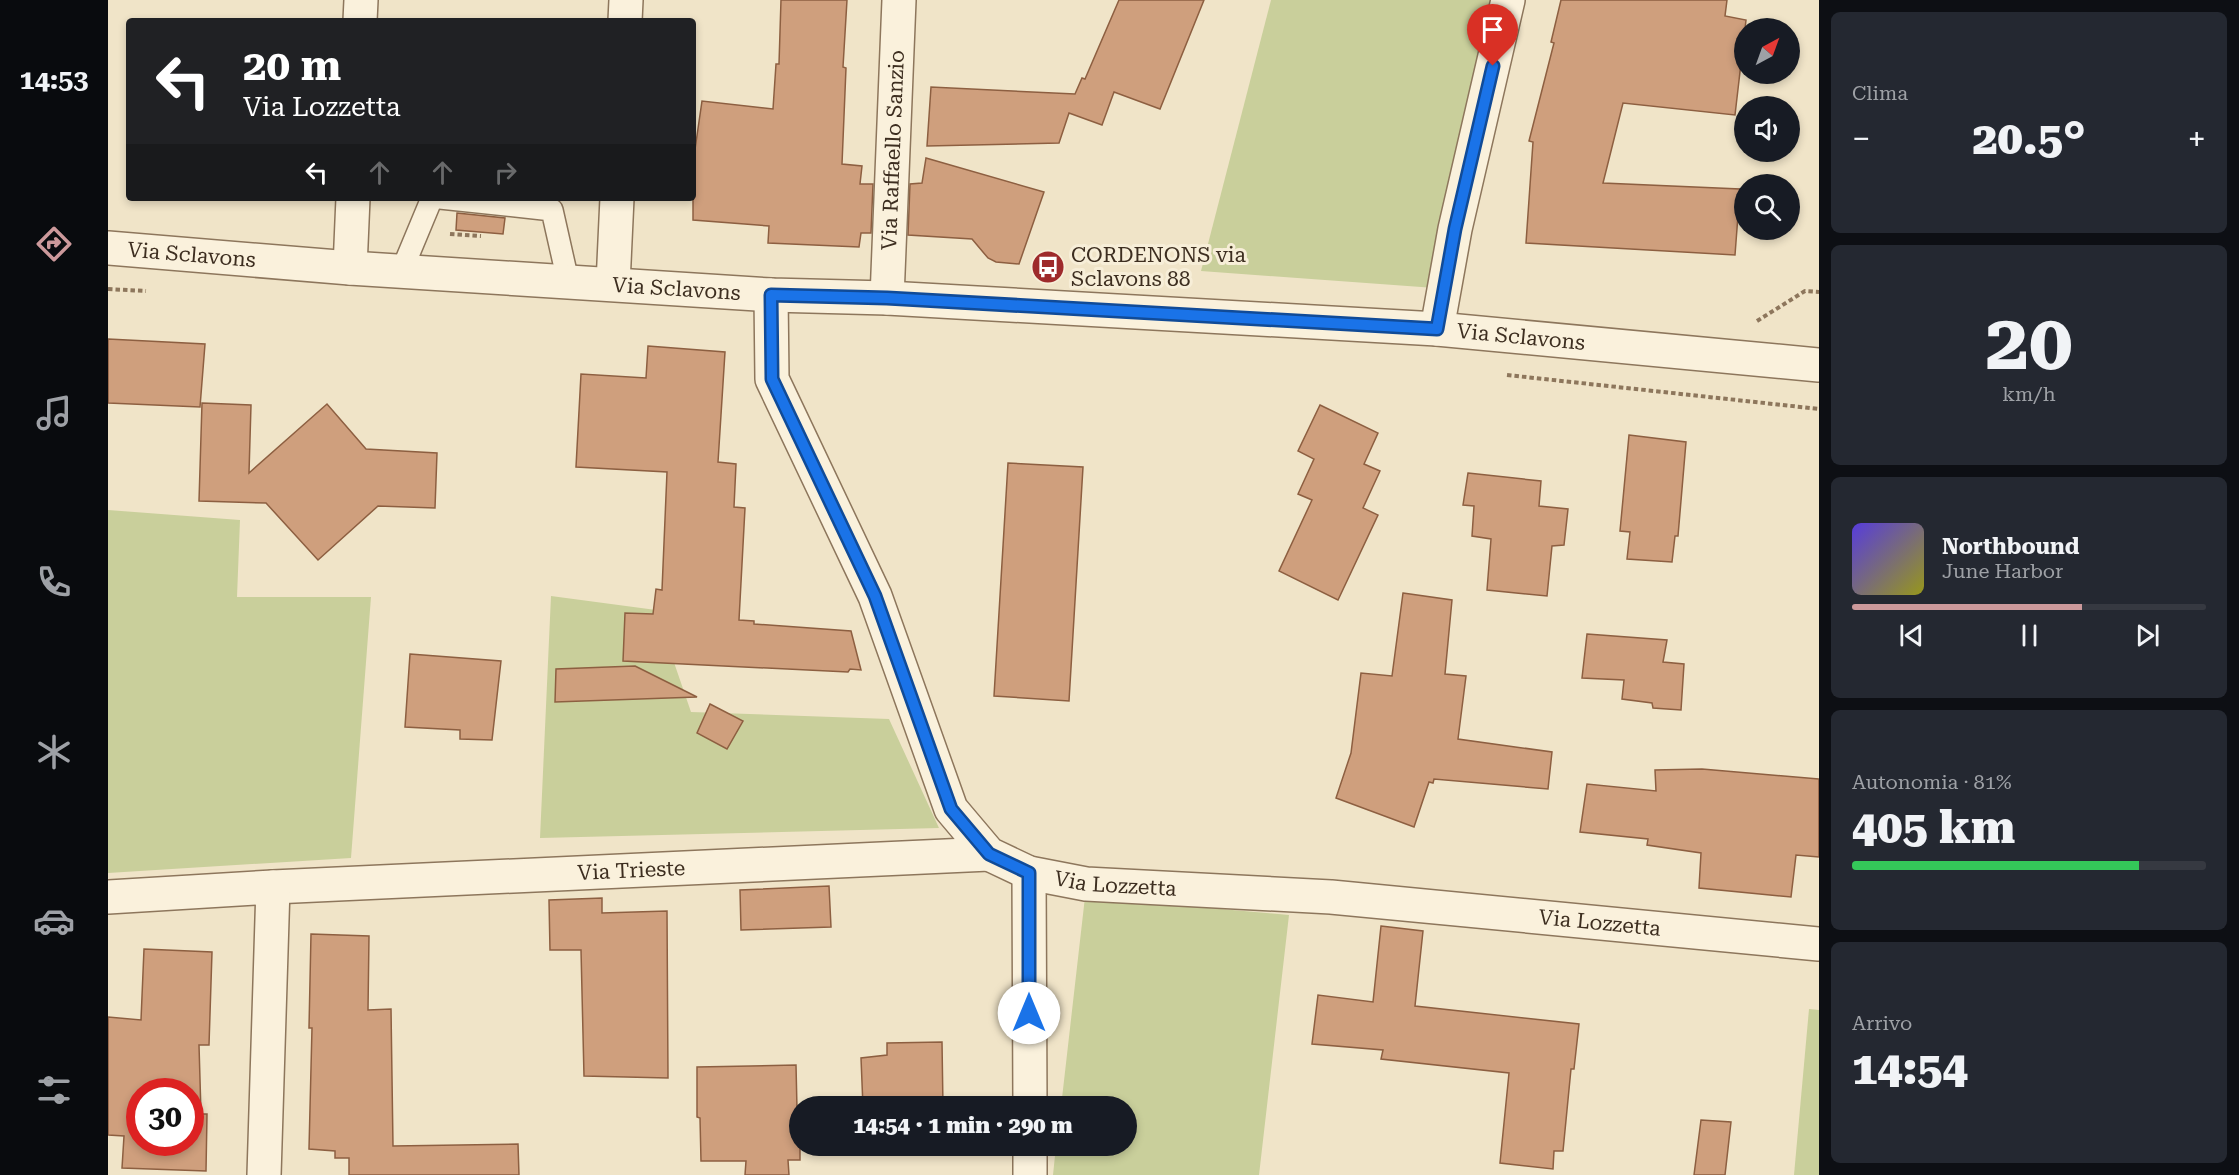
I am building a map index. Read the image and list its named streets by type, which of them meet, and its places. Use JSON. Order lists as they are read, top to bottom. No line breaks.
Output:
{"streets":{"street":["Via Raffaello Sanzio","Via Sclavons","Via Trieste","Via Lozzetta"]},"crossings":[["Via Raffaello Sanzio","Via Sclavons"],["Via Sclavons","Via Lozzetta"],["Via Trieste","Via Lozzetta"]],"places":{"bus stop":["CORDENONS via Sclavons 88"]},"north":"top right","page":{"tabs":"14:53","tile":["Clima",["20","km/h"],["Autonomia · 81%","405 km"],["Arrivo","14:54"]],"turn":["20 m","Via Lozzetta"],"heat":["−","20.5°","+"],"song":["Northbound","June Harbor"],"limit":"30","trip":"14:54 · 1 min · 290 m"}}
